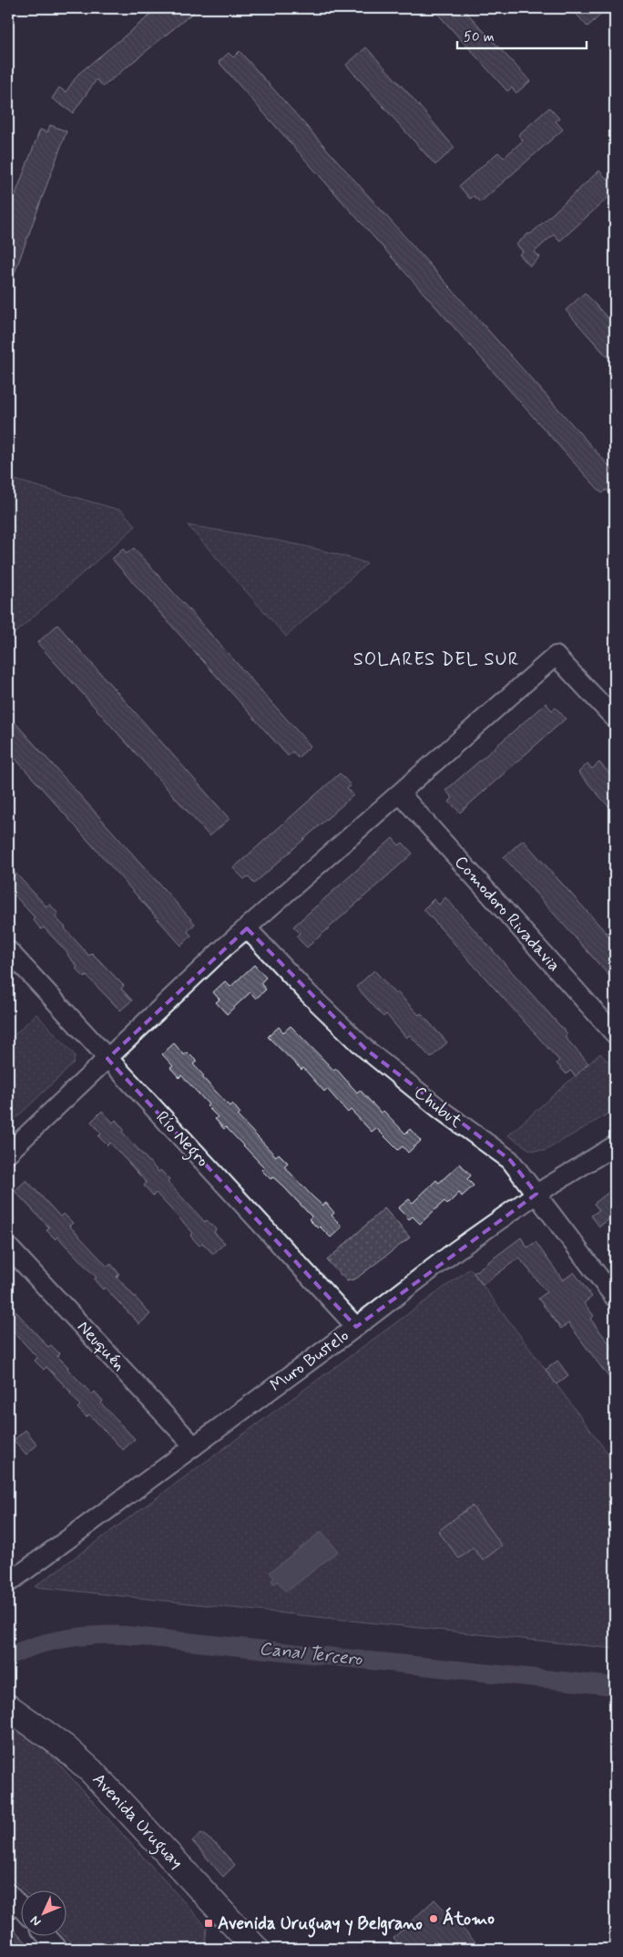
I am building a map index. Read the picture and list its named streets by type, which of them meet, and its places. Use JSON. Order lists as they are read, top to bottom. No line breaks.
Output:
{"streets":{"main road":["Avenida Uruguay"],"street":["Comodoro Rivadavia","Chubut","Río Negro","Neuquén","Muro Bustelo"]},"crossings":[["Chubut","Muro Bustelo"],["Río Negro","Muro Bustelo"],["Neuquén","Muro Bustelo"]],"districts":["SOLARES DEL SUR"],"water":["Canal Tercero"],"places":{"other":["Átomo"],"transit":["Avenida Uruguay y Belgrano"]},"scale_bar":"50 m","north":"bottom left"}
